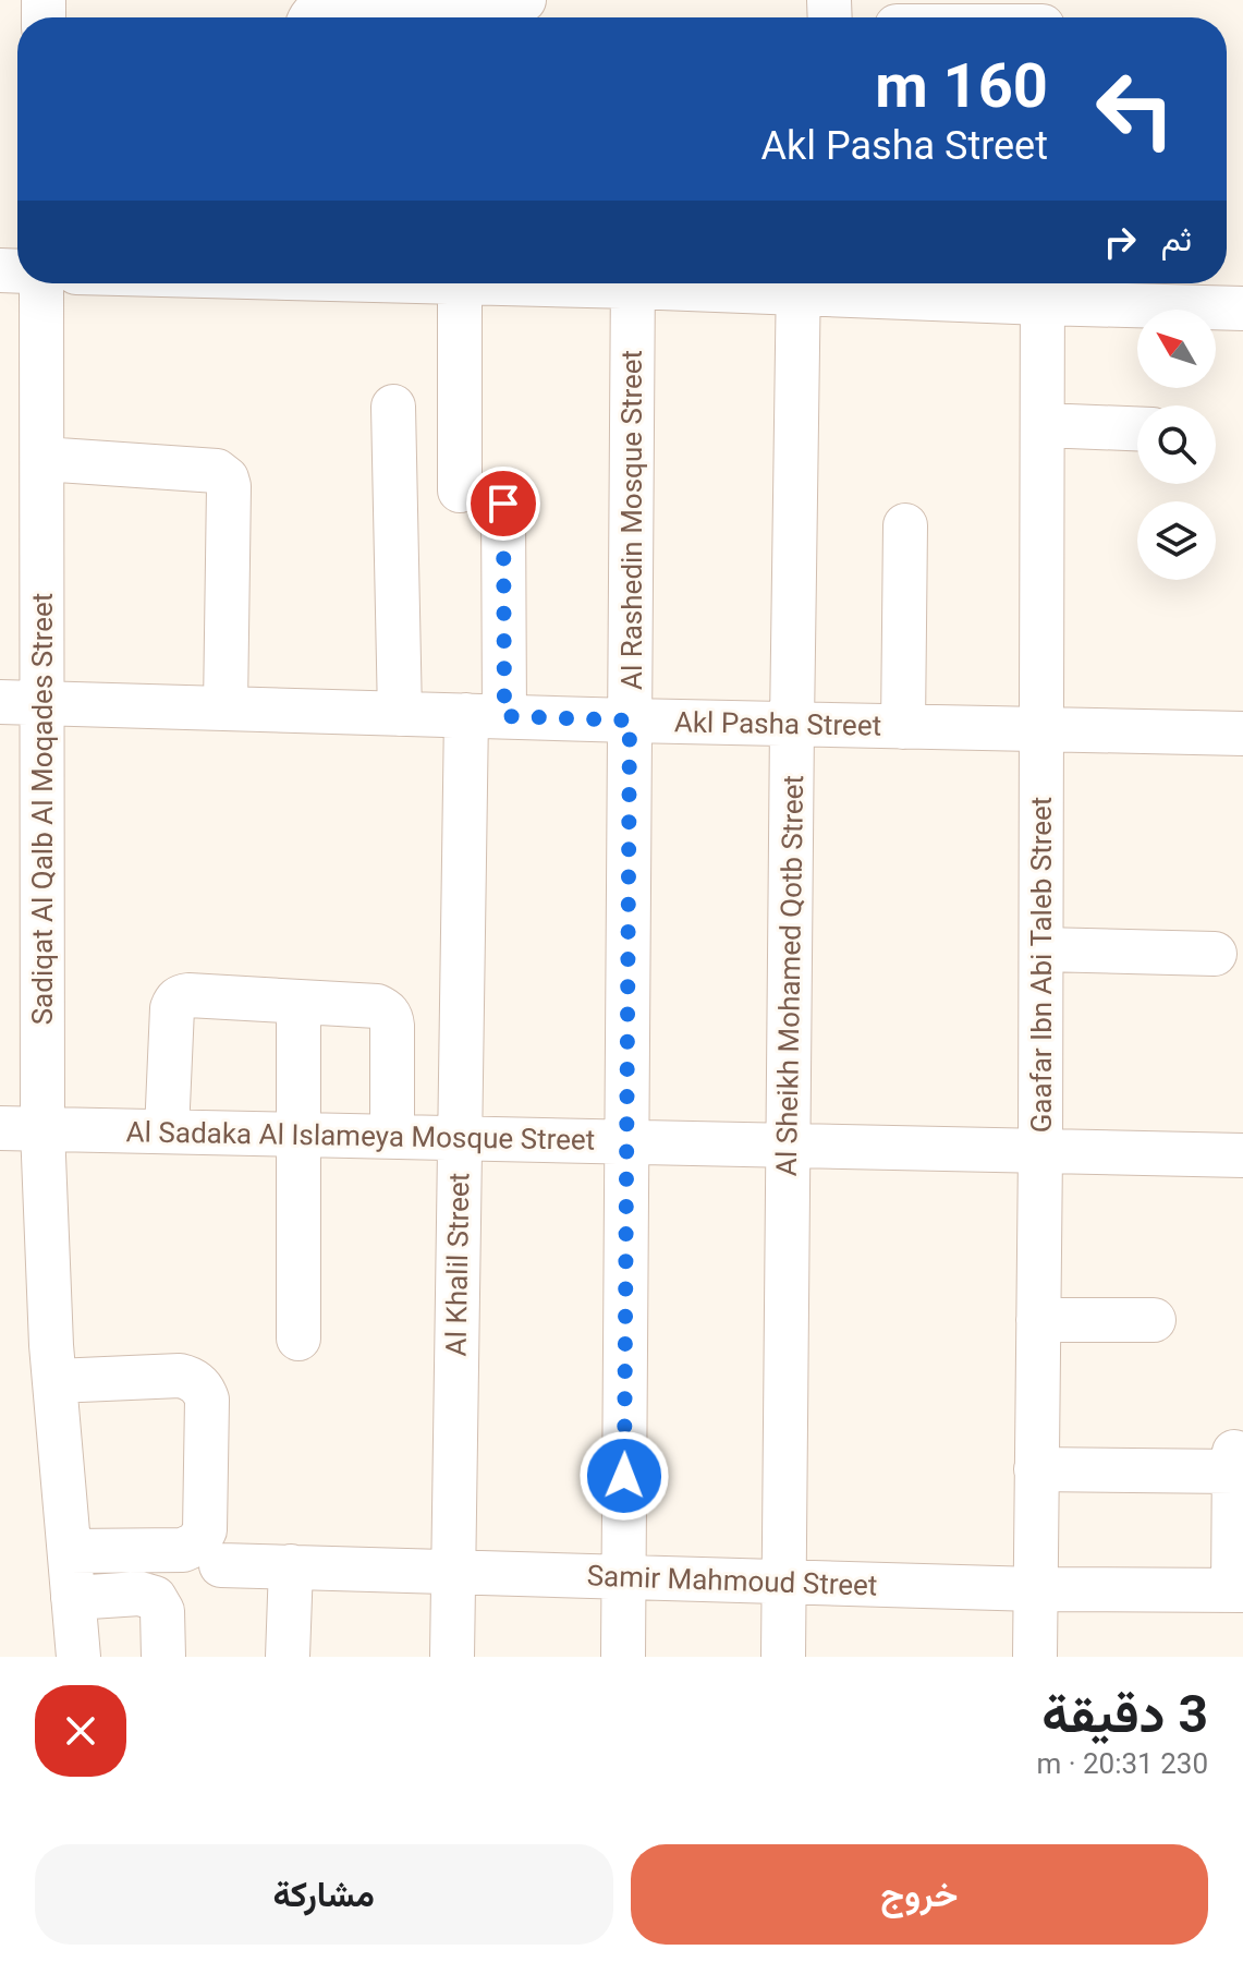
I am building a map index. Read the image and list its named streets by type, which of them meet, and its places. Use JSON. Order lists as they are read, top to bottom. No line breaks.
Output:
{"streets":{"street":["Al Rashedin Mosque Street","Akl Pasha Street","Sadiqat Al Qalb Al Moqades Street","Gaafar Ibn Abi Taleb Street","Al Sheikh Mohamed Qotb Street","Al Sadaka Al Islameya Mosque Street","Al Khalil Street","Samir Mahmoud Street"]},"crossings":[["Al Rashedin Mosque Street","Akl Pasha Street"],["Al Rashedin Mosque Street","Al Sadaka Al Islameya Mosque Street"],["Al Rashedin Mosque Street","Samir Mahmoud Street"],["Akl Pasha Street","Sadiqat Al Qalb Al Moqades Street"],["Akl Pasha Street","Gaafar Ibn Abi Taleb Street"],["Akl Pasha Street","Al Sheikh Mohamed Qotb Street"],["Akl Pasha Street","Al Khalil Street"],["Sadiqat Al Qalb Al Moqades Street","Al Sadaka Al Islameya Mosque Street"],["Gaafar Ibn Abi Taleb Street","Al Sadaka Al Islameya Mosque Street"],["Gaafar Ibn Abi Taleb Street","Samir Mahmoud Street"],["Al Sheikh Mohamed Qotb Street","Al Sadaka Al Islameya Mosque Street"],["Al Sheikh Mohamed Qotb Street","Samir Mahmoud Street"],["Al Sadaka Al Islameya Mosque Street","Al Khalil Street"],["Al Khalil Street","Samir Mahmoud Street"]],"north":"top left","page":{"turn":["160 m","Akl Pasha Street"],"then":"ثم","heading":["3 دقيقة","230 m · 20:31"],"buttons":["خروج","مشاركة"]}}
